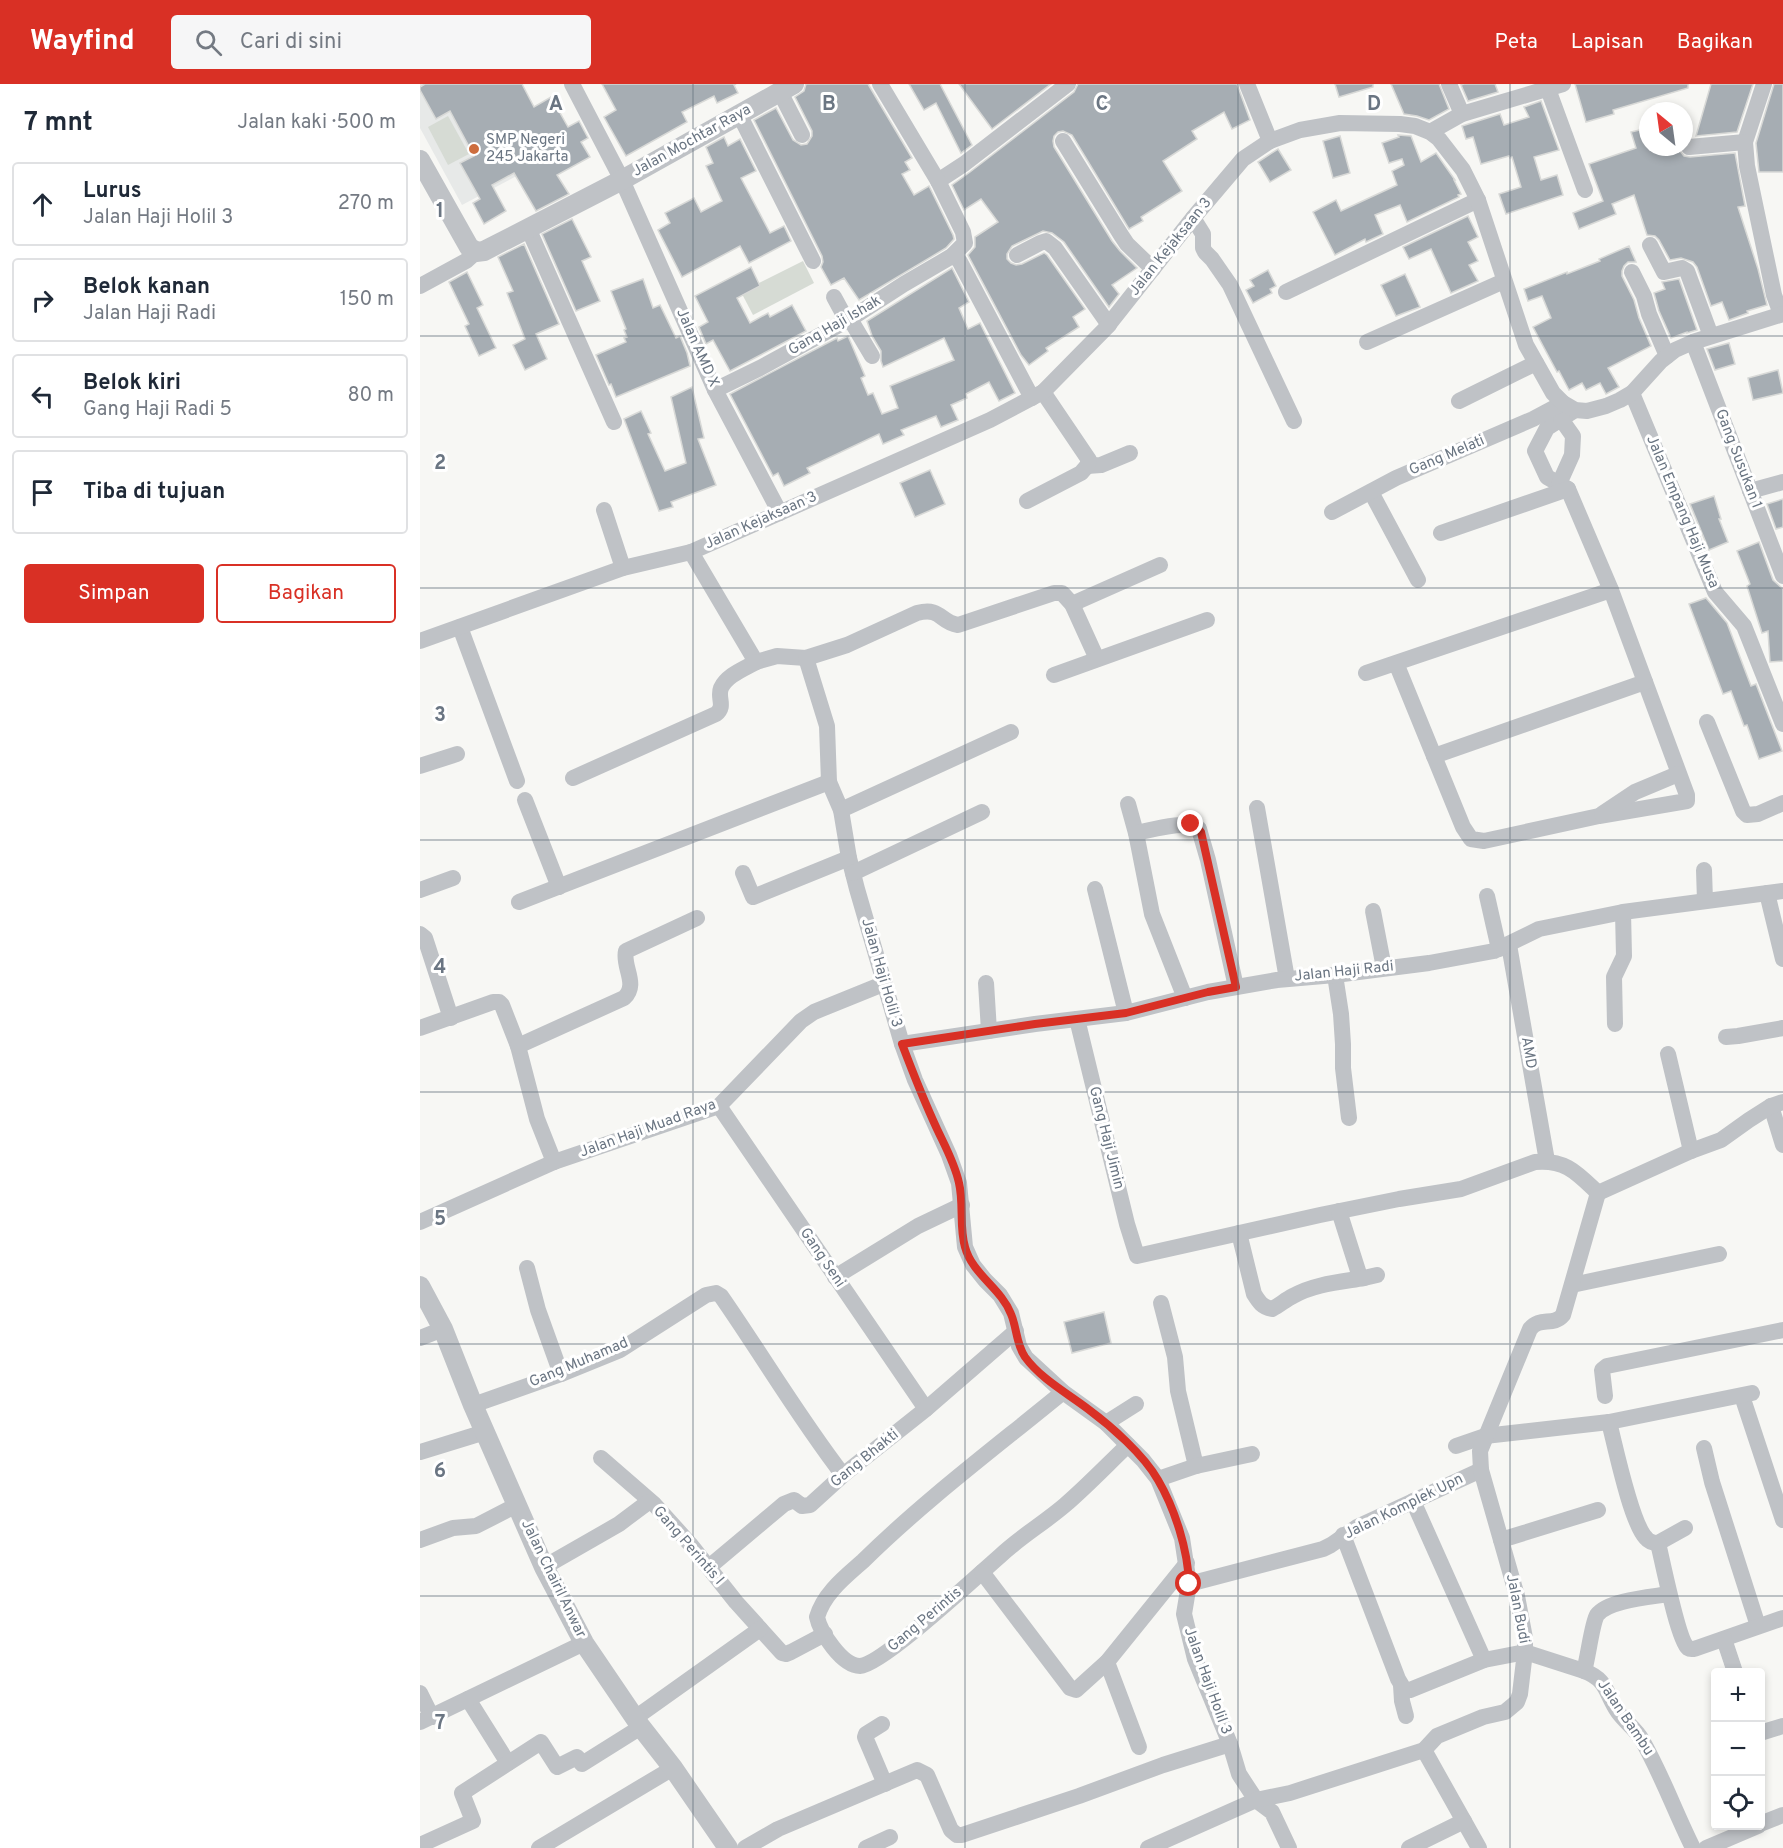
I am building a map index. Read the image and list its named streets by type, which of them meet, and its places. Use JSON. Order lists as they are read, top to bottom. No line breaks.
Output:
{"streets":{"street":["Jalan Mochtar Raya","Jalan Kejaksaan 3","Gang Haji Ishak","Jalan AMD X","Gang Melati","Gang Susukan 1","Jalan Empang Haji Musa","Jalan Haji Radi","Jalan Haji Holil 3","AMD","Jalan Haji Muad Raya","Gang Haji Jimin","Gang Seni","Gang Muhamad","Gang Bhakti","Jalan Komplek Upn","Gang Perintis I","Jalan Chairil Anwar","Jalan Budi","Gang Perintis","Jalan Bambu"]},"crossings":[["Jalan Mochtar Raya","Jalan AMD X"],["Jalan Kejaksaan 3","Jalan AMD X"],["Gang Haji Ishak","Jalan AMD X"],["Jalan Haji Radi","Jalan Haji Holil 3"],["Jalan Haji Radi","AMD"],["Jalan Haji Radi","Gang Haji Jimin"],["Jalan Haji Holil 3","Jalan Haji Muad Raya"],["Jalan Haji Holil 3","Gang Bhakti"],["Jalan Haji Holil 3","Jalan Komplek Upn"],["Jalan Haji Holil 3","Jalan Budi"],["Jalan Haji Holil 3","Gang Perintis"],["Jalan Haji Muad Raya","Gang Seni"],["Gang Seni","Gang Bhakti"],["Gang Muhamad","Gang Bhakti"],["Gang Muhamad","Jalan Chairil Anwar"],["Gang Bhakti","Gang Perintis I"],["Jalan Komplek Upn","Jalan Budi"],["Gang Perintis I","Jalan Chairil Anwar"],["Gang Perintis I","Gang Perintis"]],"places":["SMP Negeri 245 Jakarta"],"north":"top left","page":{"header":"Wayfind","search":"Cari di sini","nav":["Peta","Lapisan","Bagikan"],"heading":["7 mnt","Jalan kaki · 500 m"],"list":[["Lurus","Jalan Haji Holil 3","270 m"],["Belok kanan","Jalan Haji Radi","150 m"],["Belok kiri","Gang Haji Radi 5","80 m"],"Tiba di tujuan"],"buttons":["Simpan","Bagikan"],"map_buttons":["+","−"]},"grid":{"columns":["A","B","C","D"],"rows":["1","2","3","4","5","6","7"]}}
